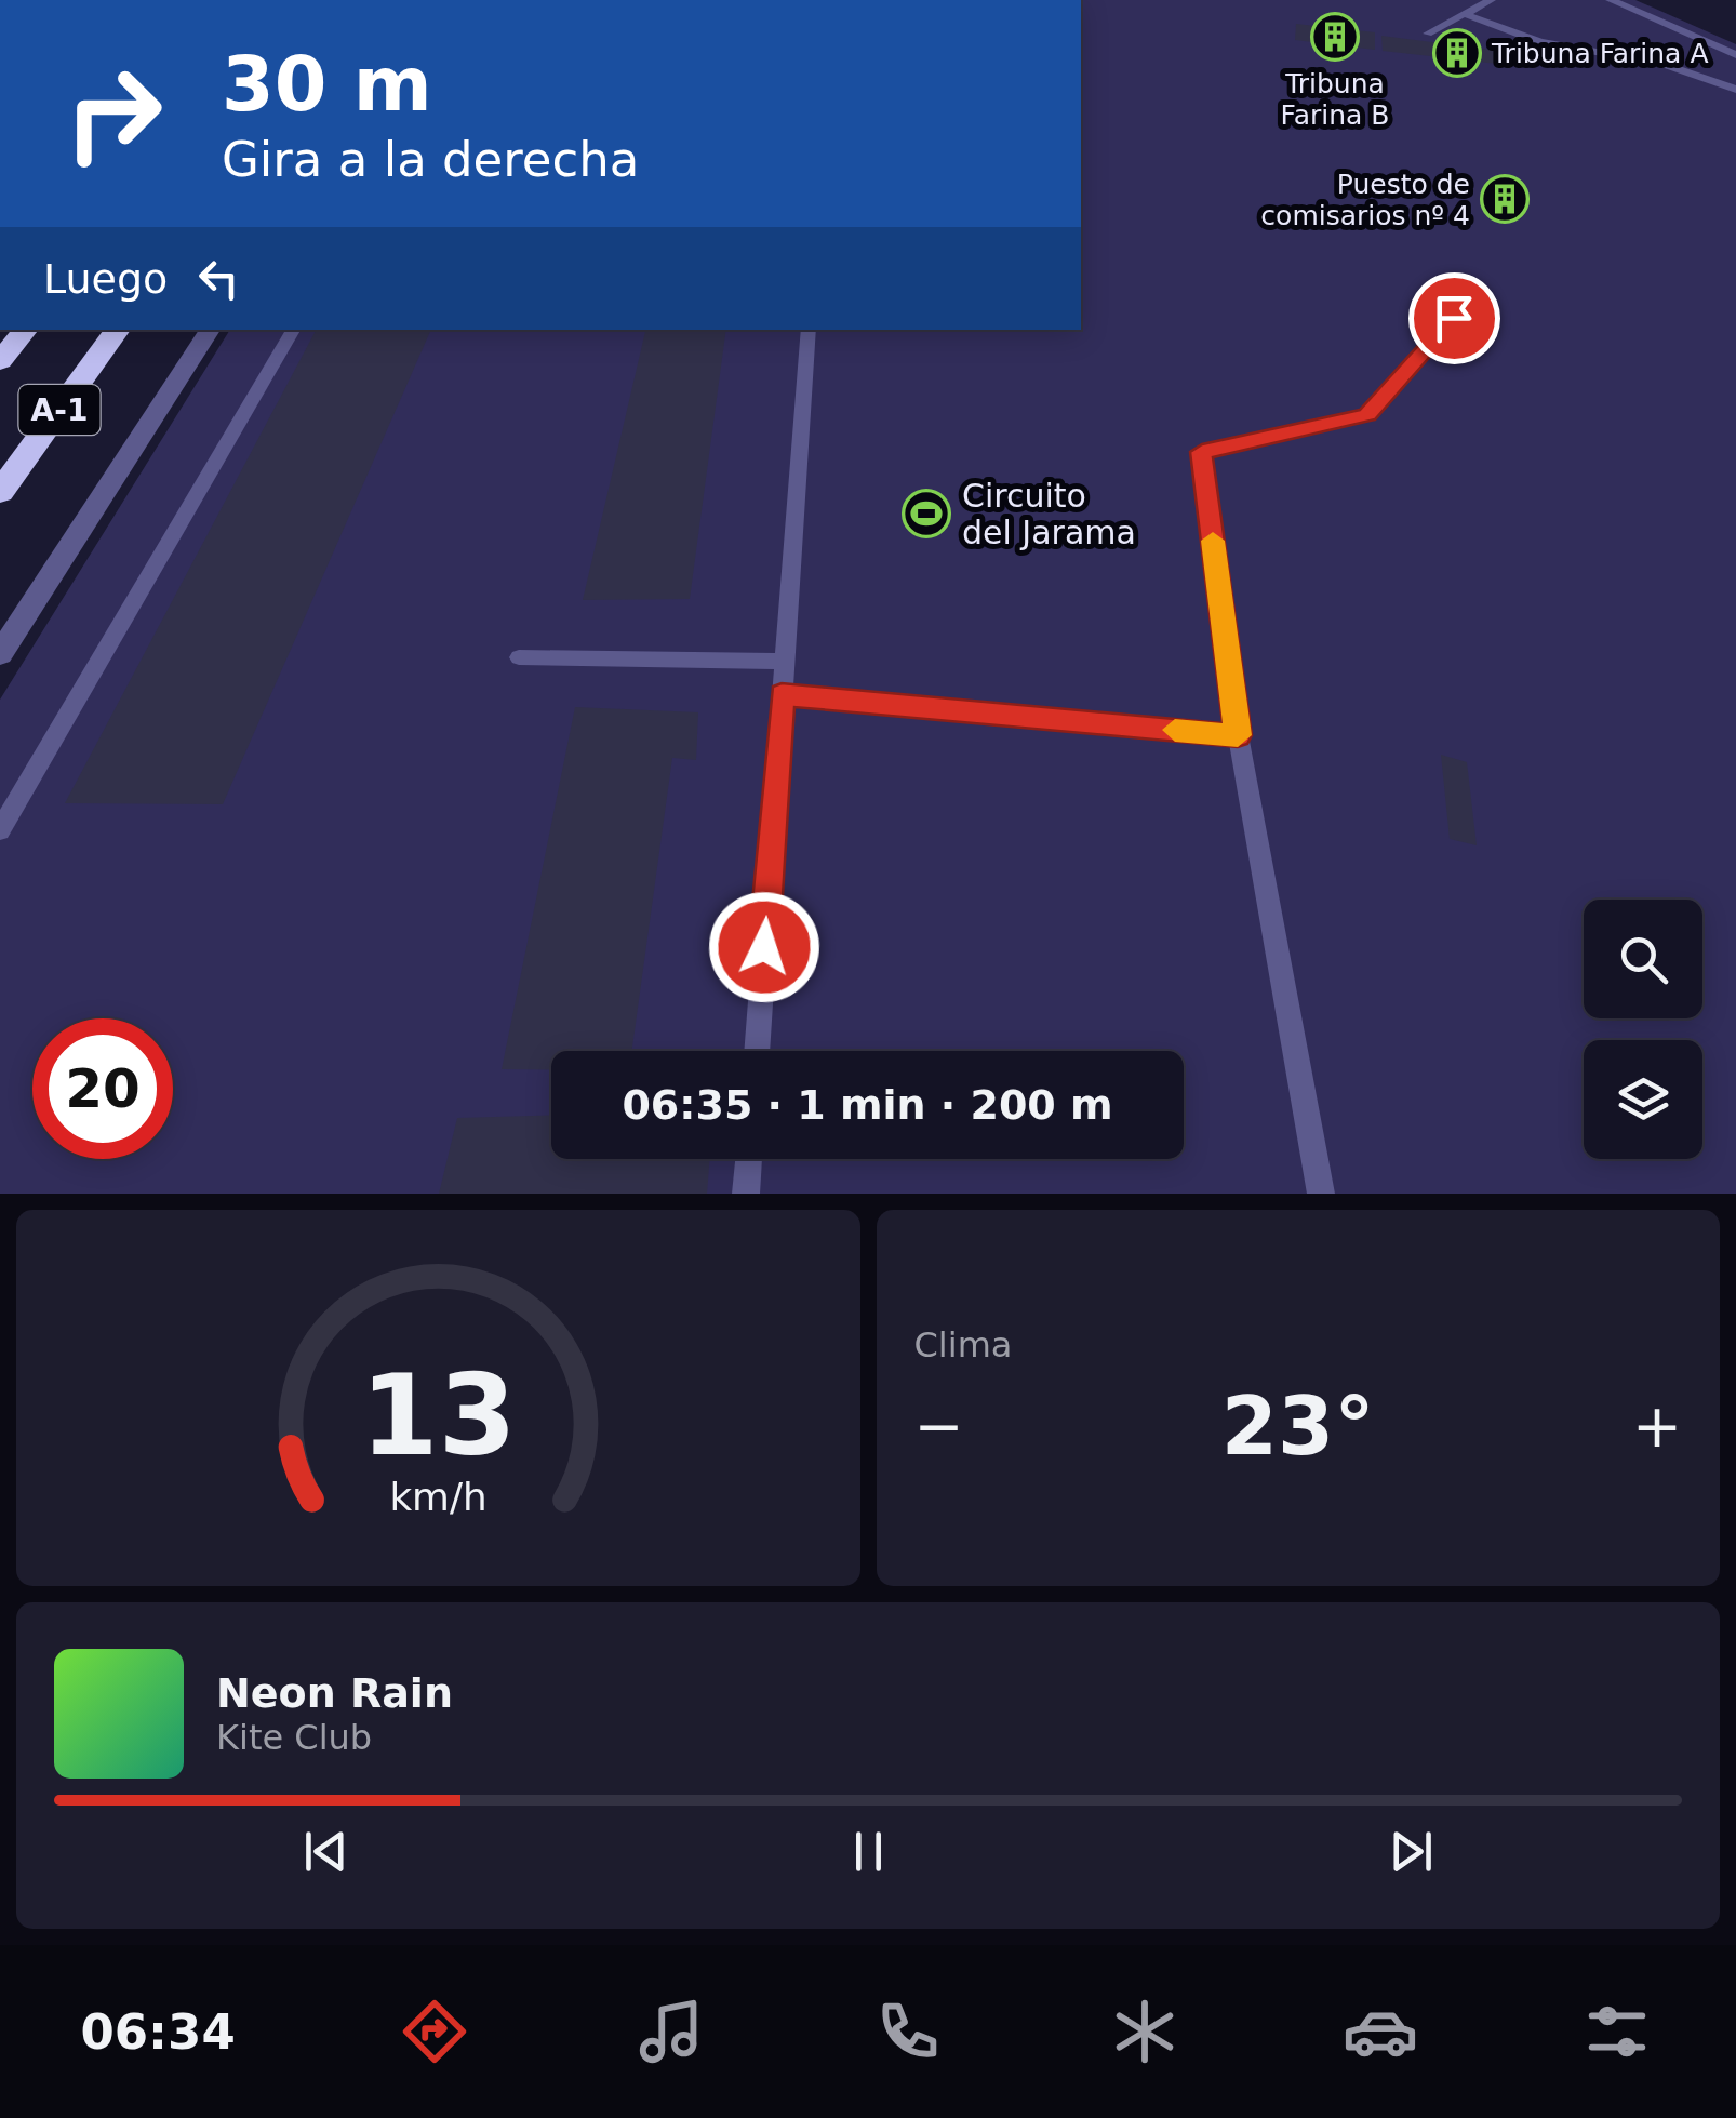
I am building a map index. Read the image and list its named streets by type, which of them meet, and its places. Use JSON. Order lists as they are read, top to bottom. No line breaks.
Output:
{"streets":{"highway":["A-1"]},"places":{"building":["Tribuna Farina B","Tribuna Farina A","Puesto de comisarios nº 4"],"sports":["Circuito del Jarama"]},"page":{"turn":["30 m","Gira a la derecha"],"then":"Luego","limit":"20","trip":"06:35 · 1 min · 200 m","tile":"Clima","heat":["−","23°","+"],"song":["Neon Rain","Kite Club"],"tabs":"06:34","gauge":["13","km/h"]}}
